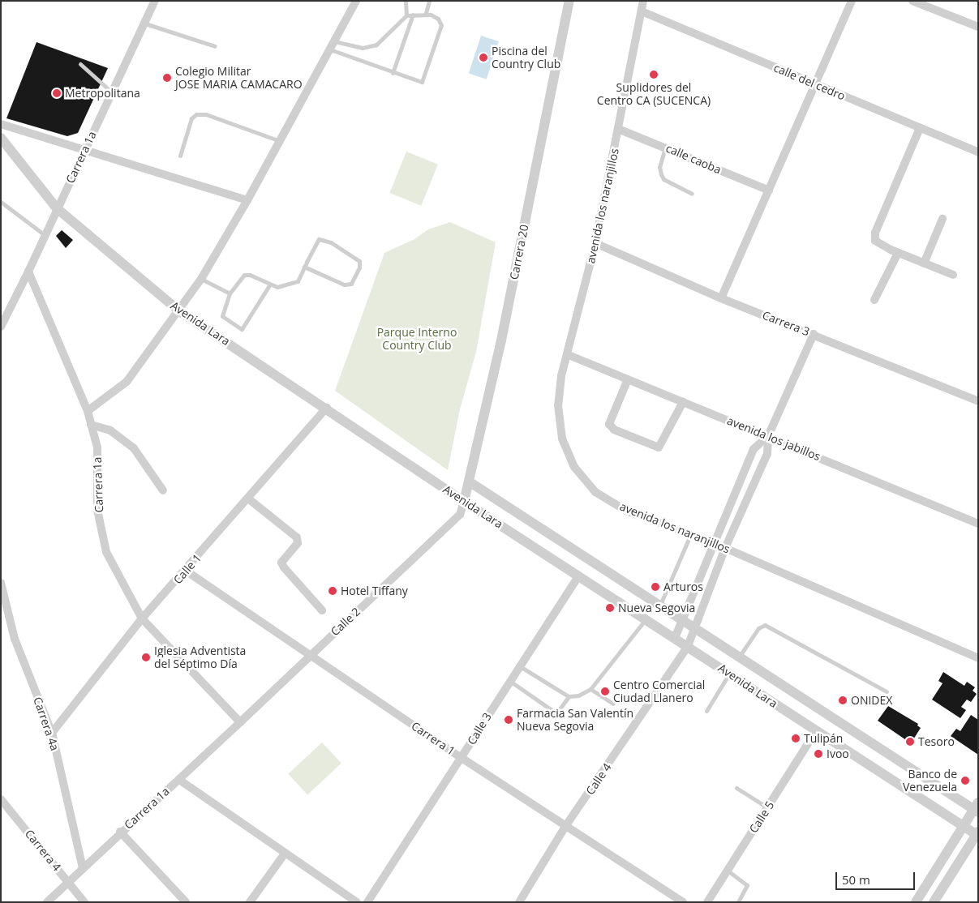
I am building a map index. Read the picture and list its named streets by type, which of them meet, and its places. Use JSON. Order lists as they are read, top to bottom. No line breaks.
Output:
{"streets":{"street":["calle del cedro","Carrera 1a","calle caoba","avenida los naranjillos","Carrera 20","Avenida Lara","Carrera 3","avenida los jabillos","Calle 1","Calle 2","Carrera 4a","Calle 3","Carrera 1","Calle 4","Calle 5","Carrera 4"]},"crossings":[["calle del cedro","avenida los naranjillos"],["Carrera 1a","Avenida Lara"],["Carrera 1a","Calle 1"],["Carrera 1a","Calle 2"],["Carrera 1a","Carrera 4a"],["Carrera 1a","Carrera 4"],["calle caoba","avenida los naranjillos"],["avenida los naranjillos","Carrera 3"],["avenida los naranjillos","avenida los jabillos"],["avenida los naranjillos","Calle 4"],["Carrera 20","Avenida Lara"],["Carrera 20","Calle 2"],["Avenida Lara","Calle 1"],["Avenida Lara","Calle 2"],["Avenida Lara","Calle 3"],["Avenida Lara","Calle 4"],["Avenida Lara","Calle 5"],["avenida los jabillos","Calle 4"],["Calle 1","Carrera 4a"],["Calle 1","Carrera 1"],["Calle 2","Carrera 1"],["Calle 3","Carrera 1"],["Carrera 1","Calle 4"]],"parks":["Parque Interno Country Club"],"places":["Piscina del Country Club","Suplidores del Centro CA (SUCENCA)","Colegio Militar JOSE MARIA CAMACARO","Metropolitana","Arturos","Hotel Tiffany","Nueva Segovia","Iglesia Adventista del Séptimo Día","Centro Comercial Ciudad Llanero","ONIDEX","Farmacia San Valentín Nueva Segovia","Tulipán","Tesoro","Ivoo","Banco de Venezuela"],"scale_bar":"50 m"}
